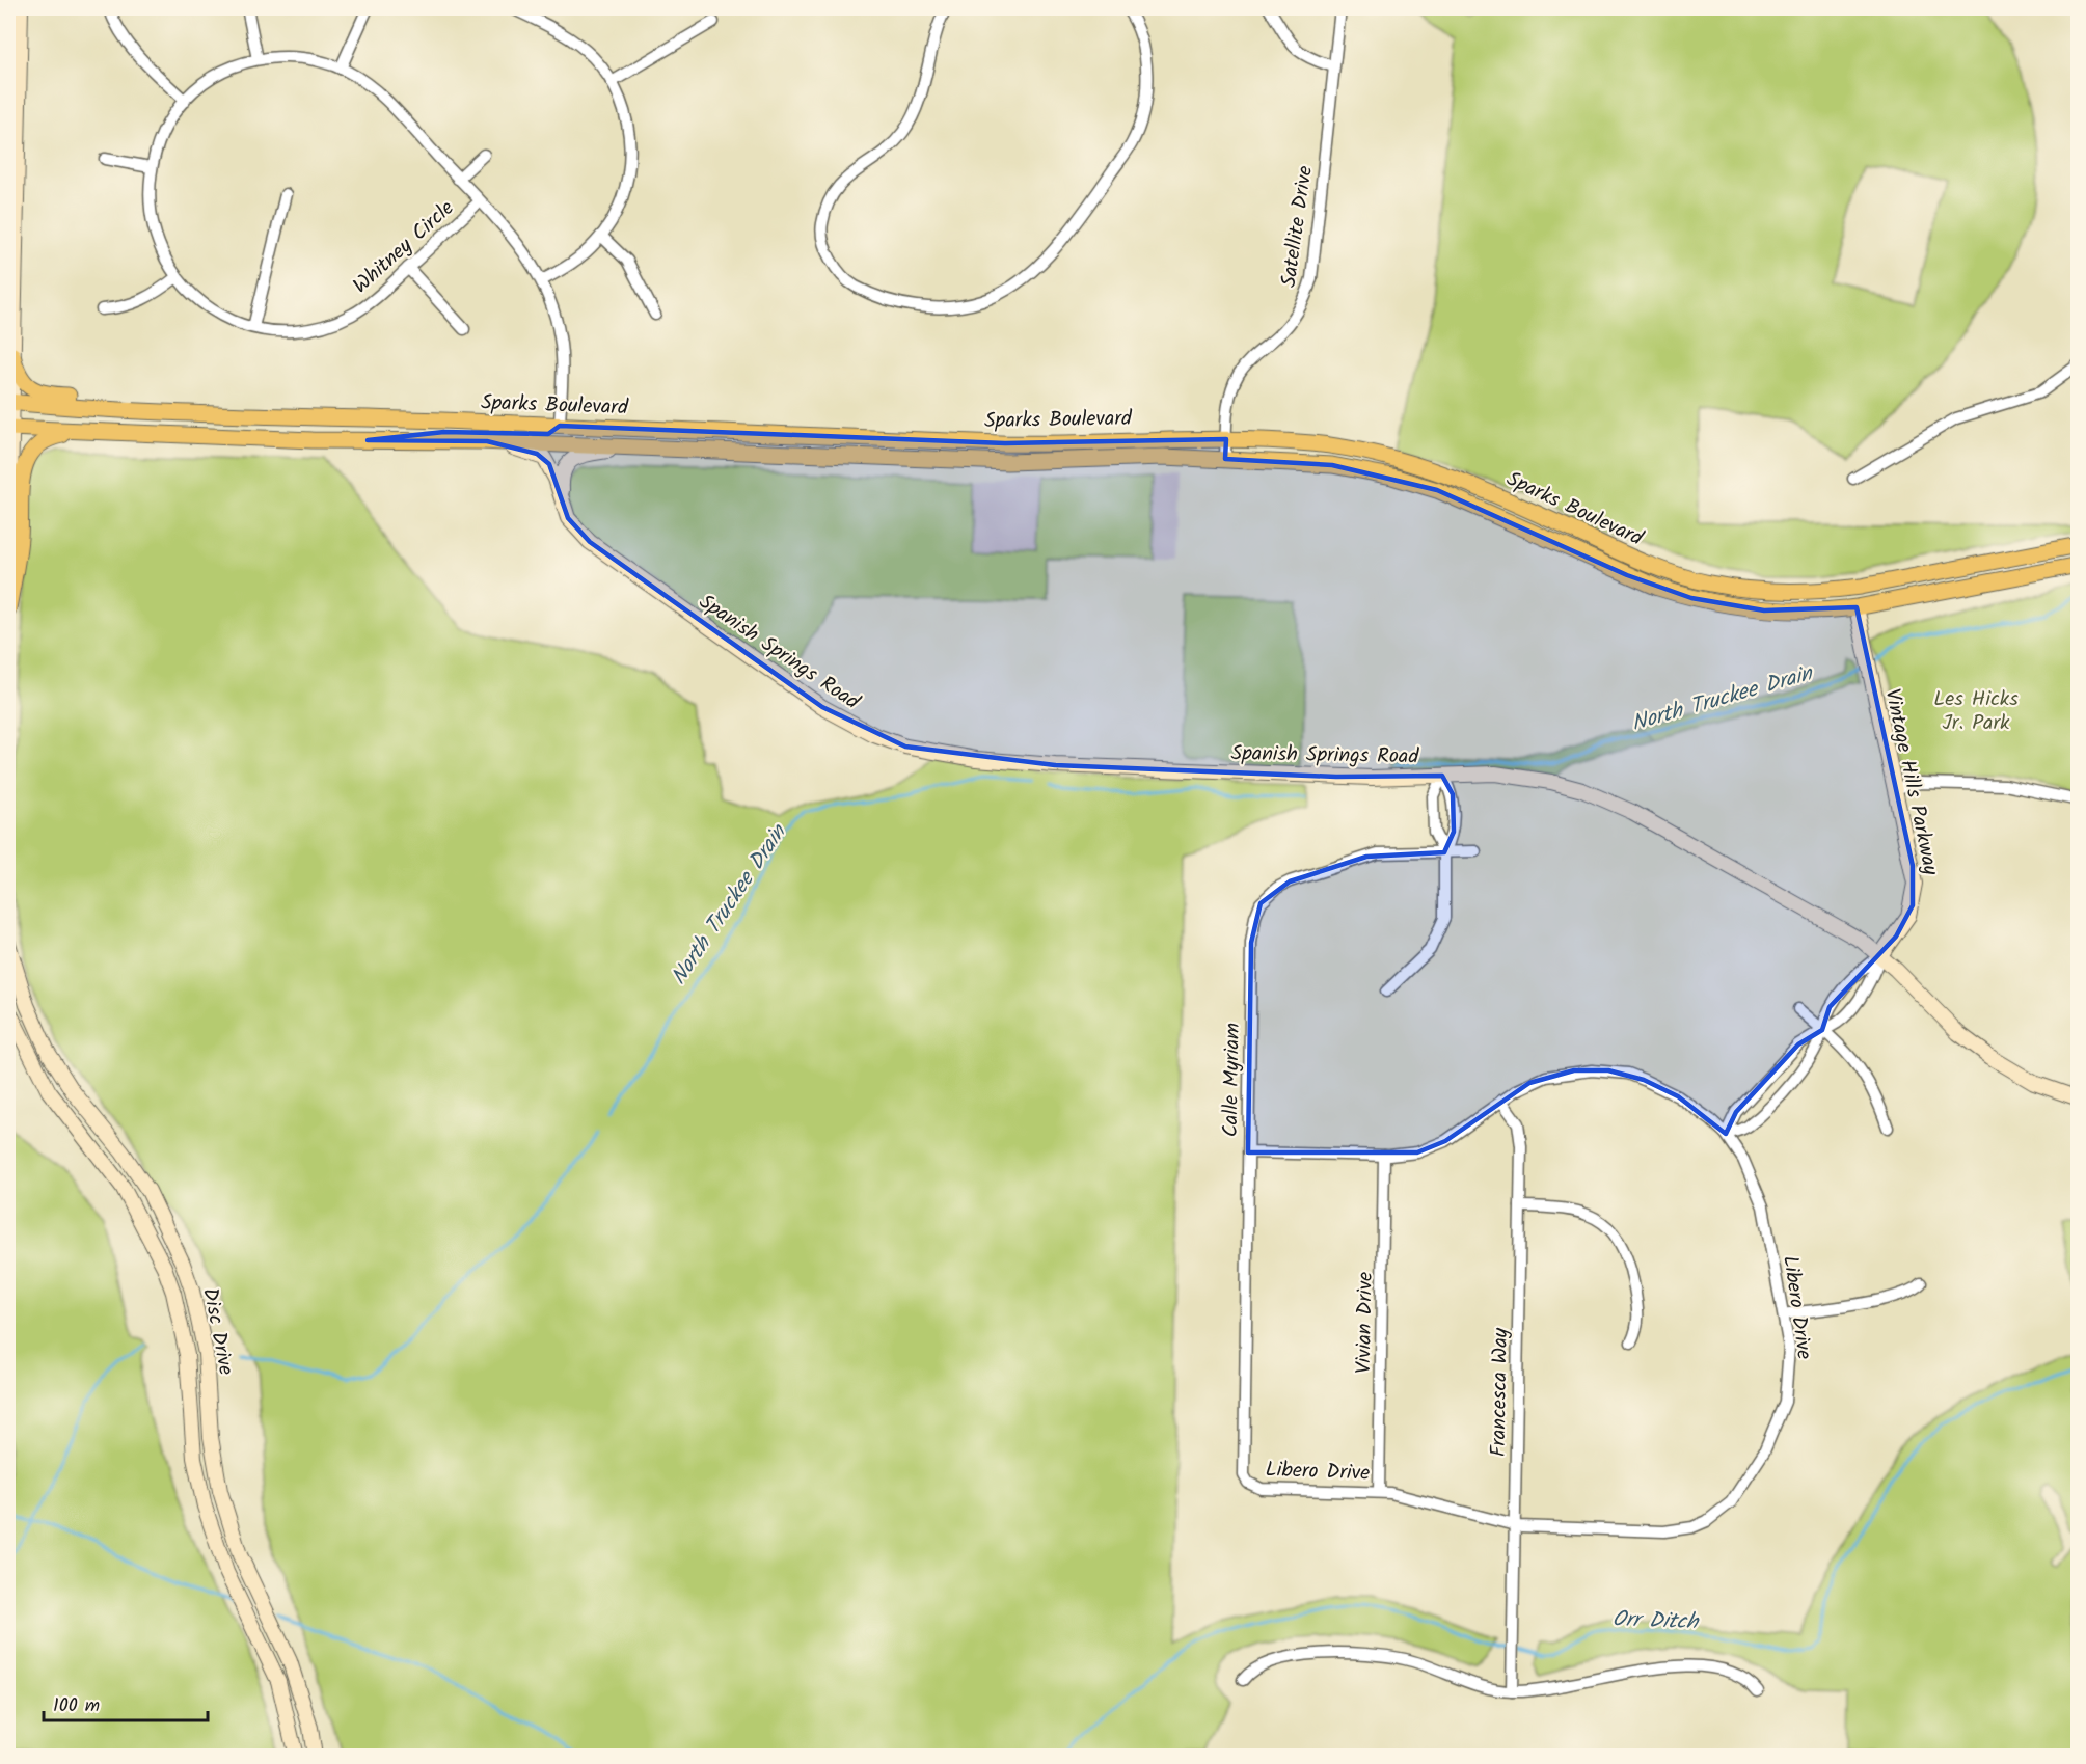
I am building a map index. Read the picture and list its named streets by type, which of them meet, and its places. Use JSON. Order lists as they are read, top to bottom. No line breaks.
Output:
{"streets":{"main road":["Sparks Boulevard","Spanish Springs Road","Vintage Hills Parkway","Disc Drive"],"street":["Satellite Drive","Whitney Circle","Calle Myriam","Libero Drive","Vivian Drive","Francesca Way"]},"crossings":[["Satellite Drive","Sparks Boulevard"],["Whitney Circle","Sparks Boulevard"],["Sparks Boulevard","Spanish Springs Road"],["Sparks Boulevard","Vintage Hills Parkway"],["Spanish Springs Road","Vintage Hills Parkway"],["Vintage Hills Parkway","Libero Drive"],["Calle Myriam","Libero Drive"],["Libero Drive","Vivian Drive"],["Libero Drive","Francesca Way"]],"water":["North Truckee Drain","Orr Ditch"],"parks":["Les Hicks Jr. Park"],"scale_bar":"100 m"}
